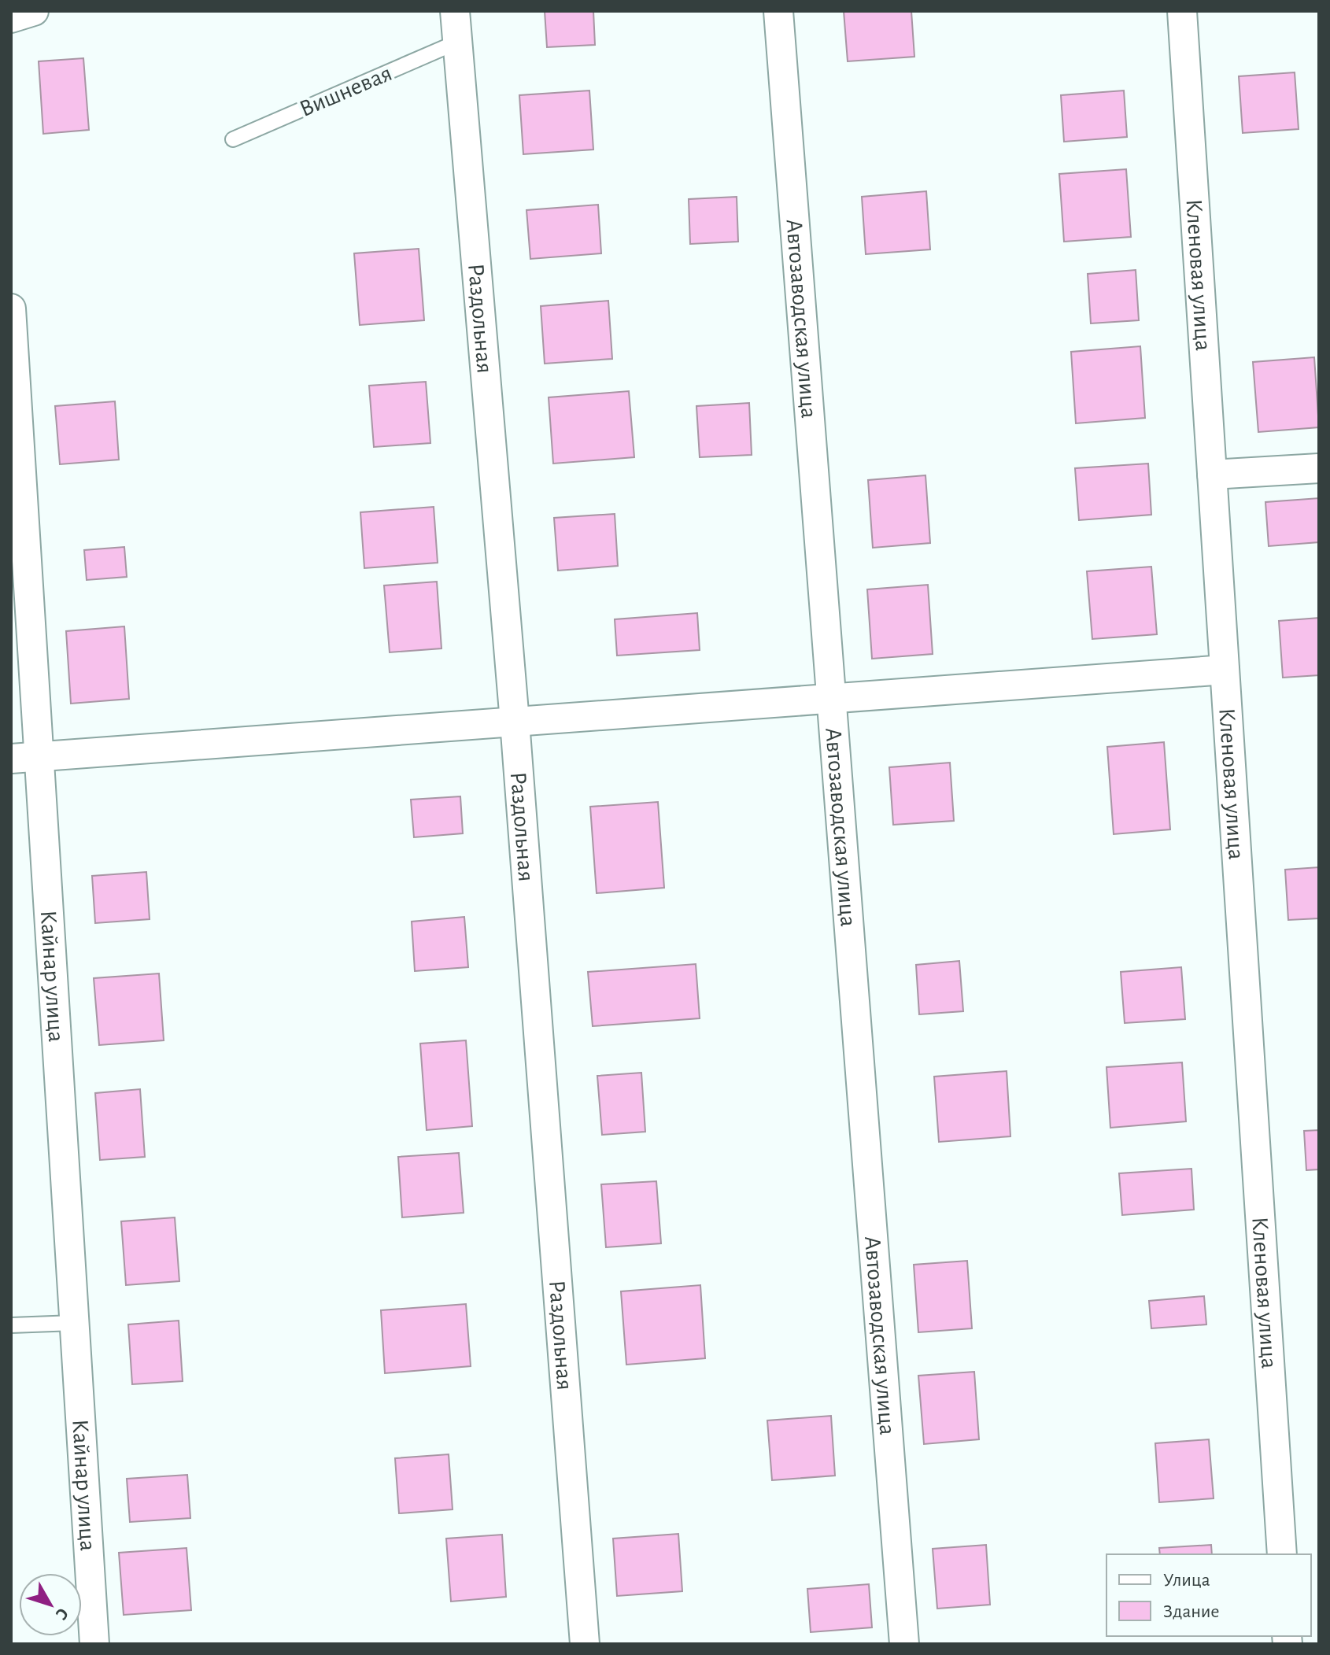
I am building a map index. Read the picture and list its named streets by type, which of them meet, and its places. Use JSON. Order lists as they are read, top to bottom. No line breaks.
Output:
{"streets":{"street":["Кленовая улица","Раздольная","Автозаводская улица","Кайнар улица"],"lane":["Вишневая"]},"crossings":[["Вишневая","Раздольная"]],"legend":["Улица","Здание"],"north":"bottom right"}
